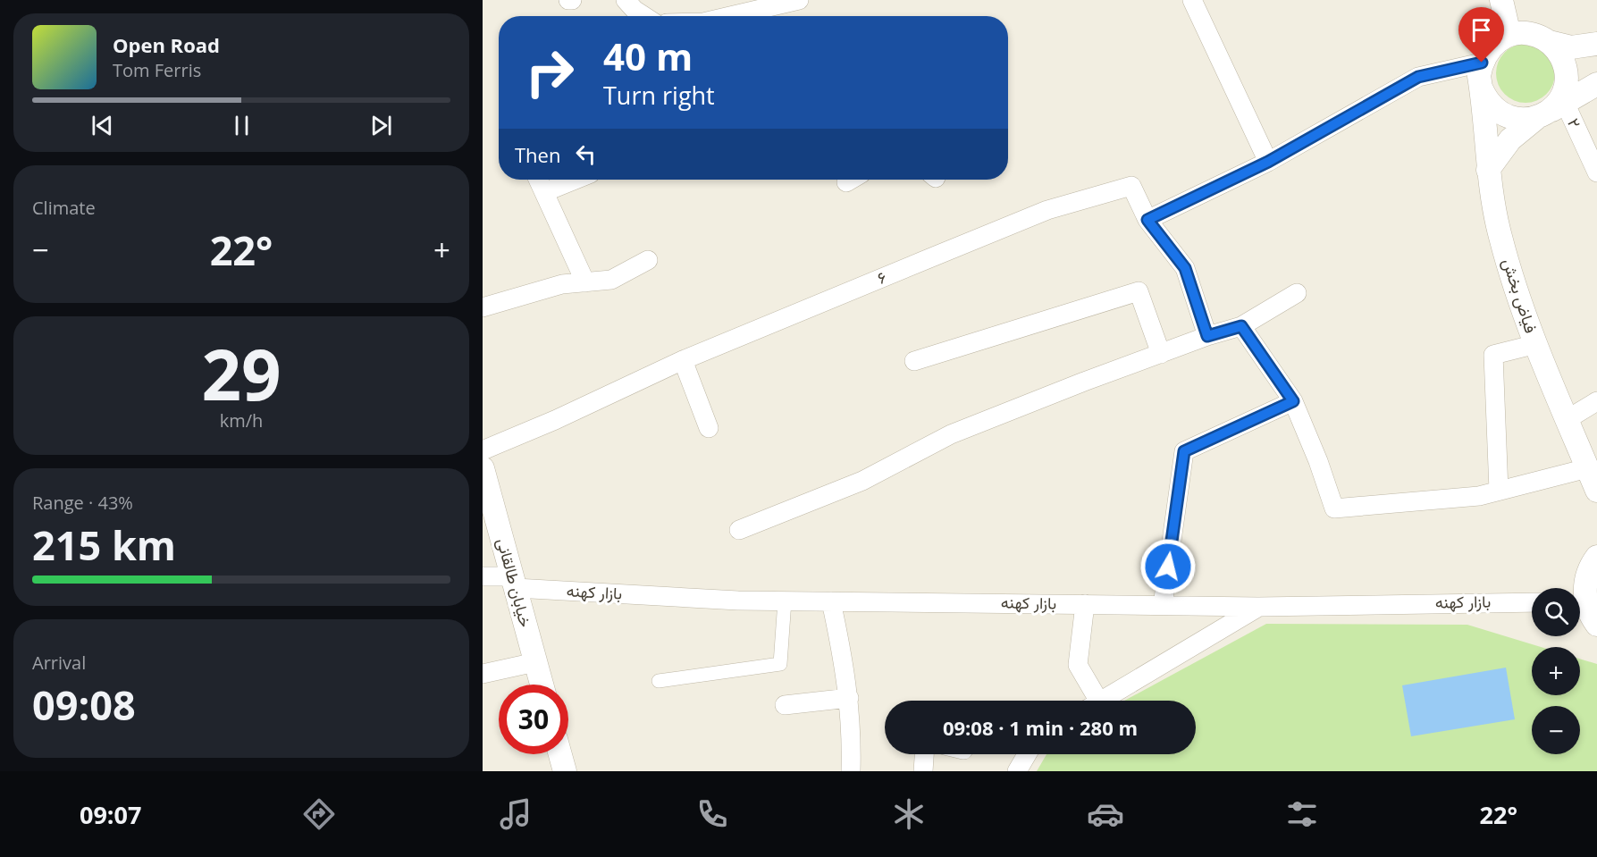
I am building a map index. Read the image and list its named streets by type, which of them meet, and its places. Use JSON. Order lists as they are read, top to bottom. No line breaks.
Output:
{"streets":{"street":["۲","۶","فیاض بخش","خیابان طالقانی","بازار کهنه"]},"crossings":[["۲","فیاض بخش"],["خیابان طالقانی","بازار کهنه"]],"page":{"turn":["40 m","Turn right"],"song":["Open Road","Tom Ferris"],"then":"Then","tile":["Climate",["29","km/h"],["Range · 43%","215 km"],["Arrival","09:08"]],"heat":["−","22°","+"],"map_buttons":["+","−"],"limit":"30","trip":"09:08 · 1 min · 280 m","tabs":["09:07","22°"]}}
